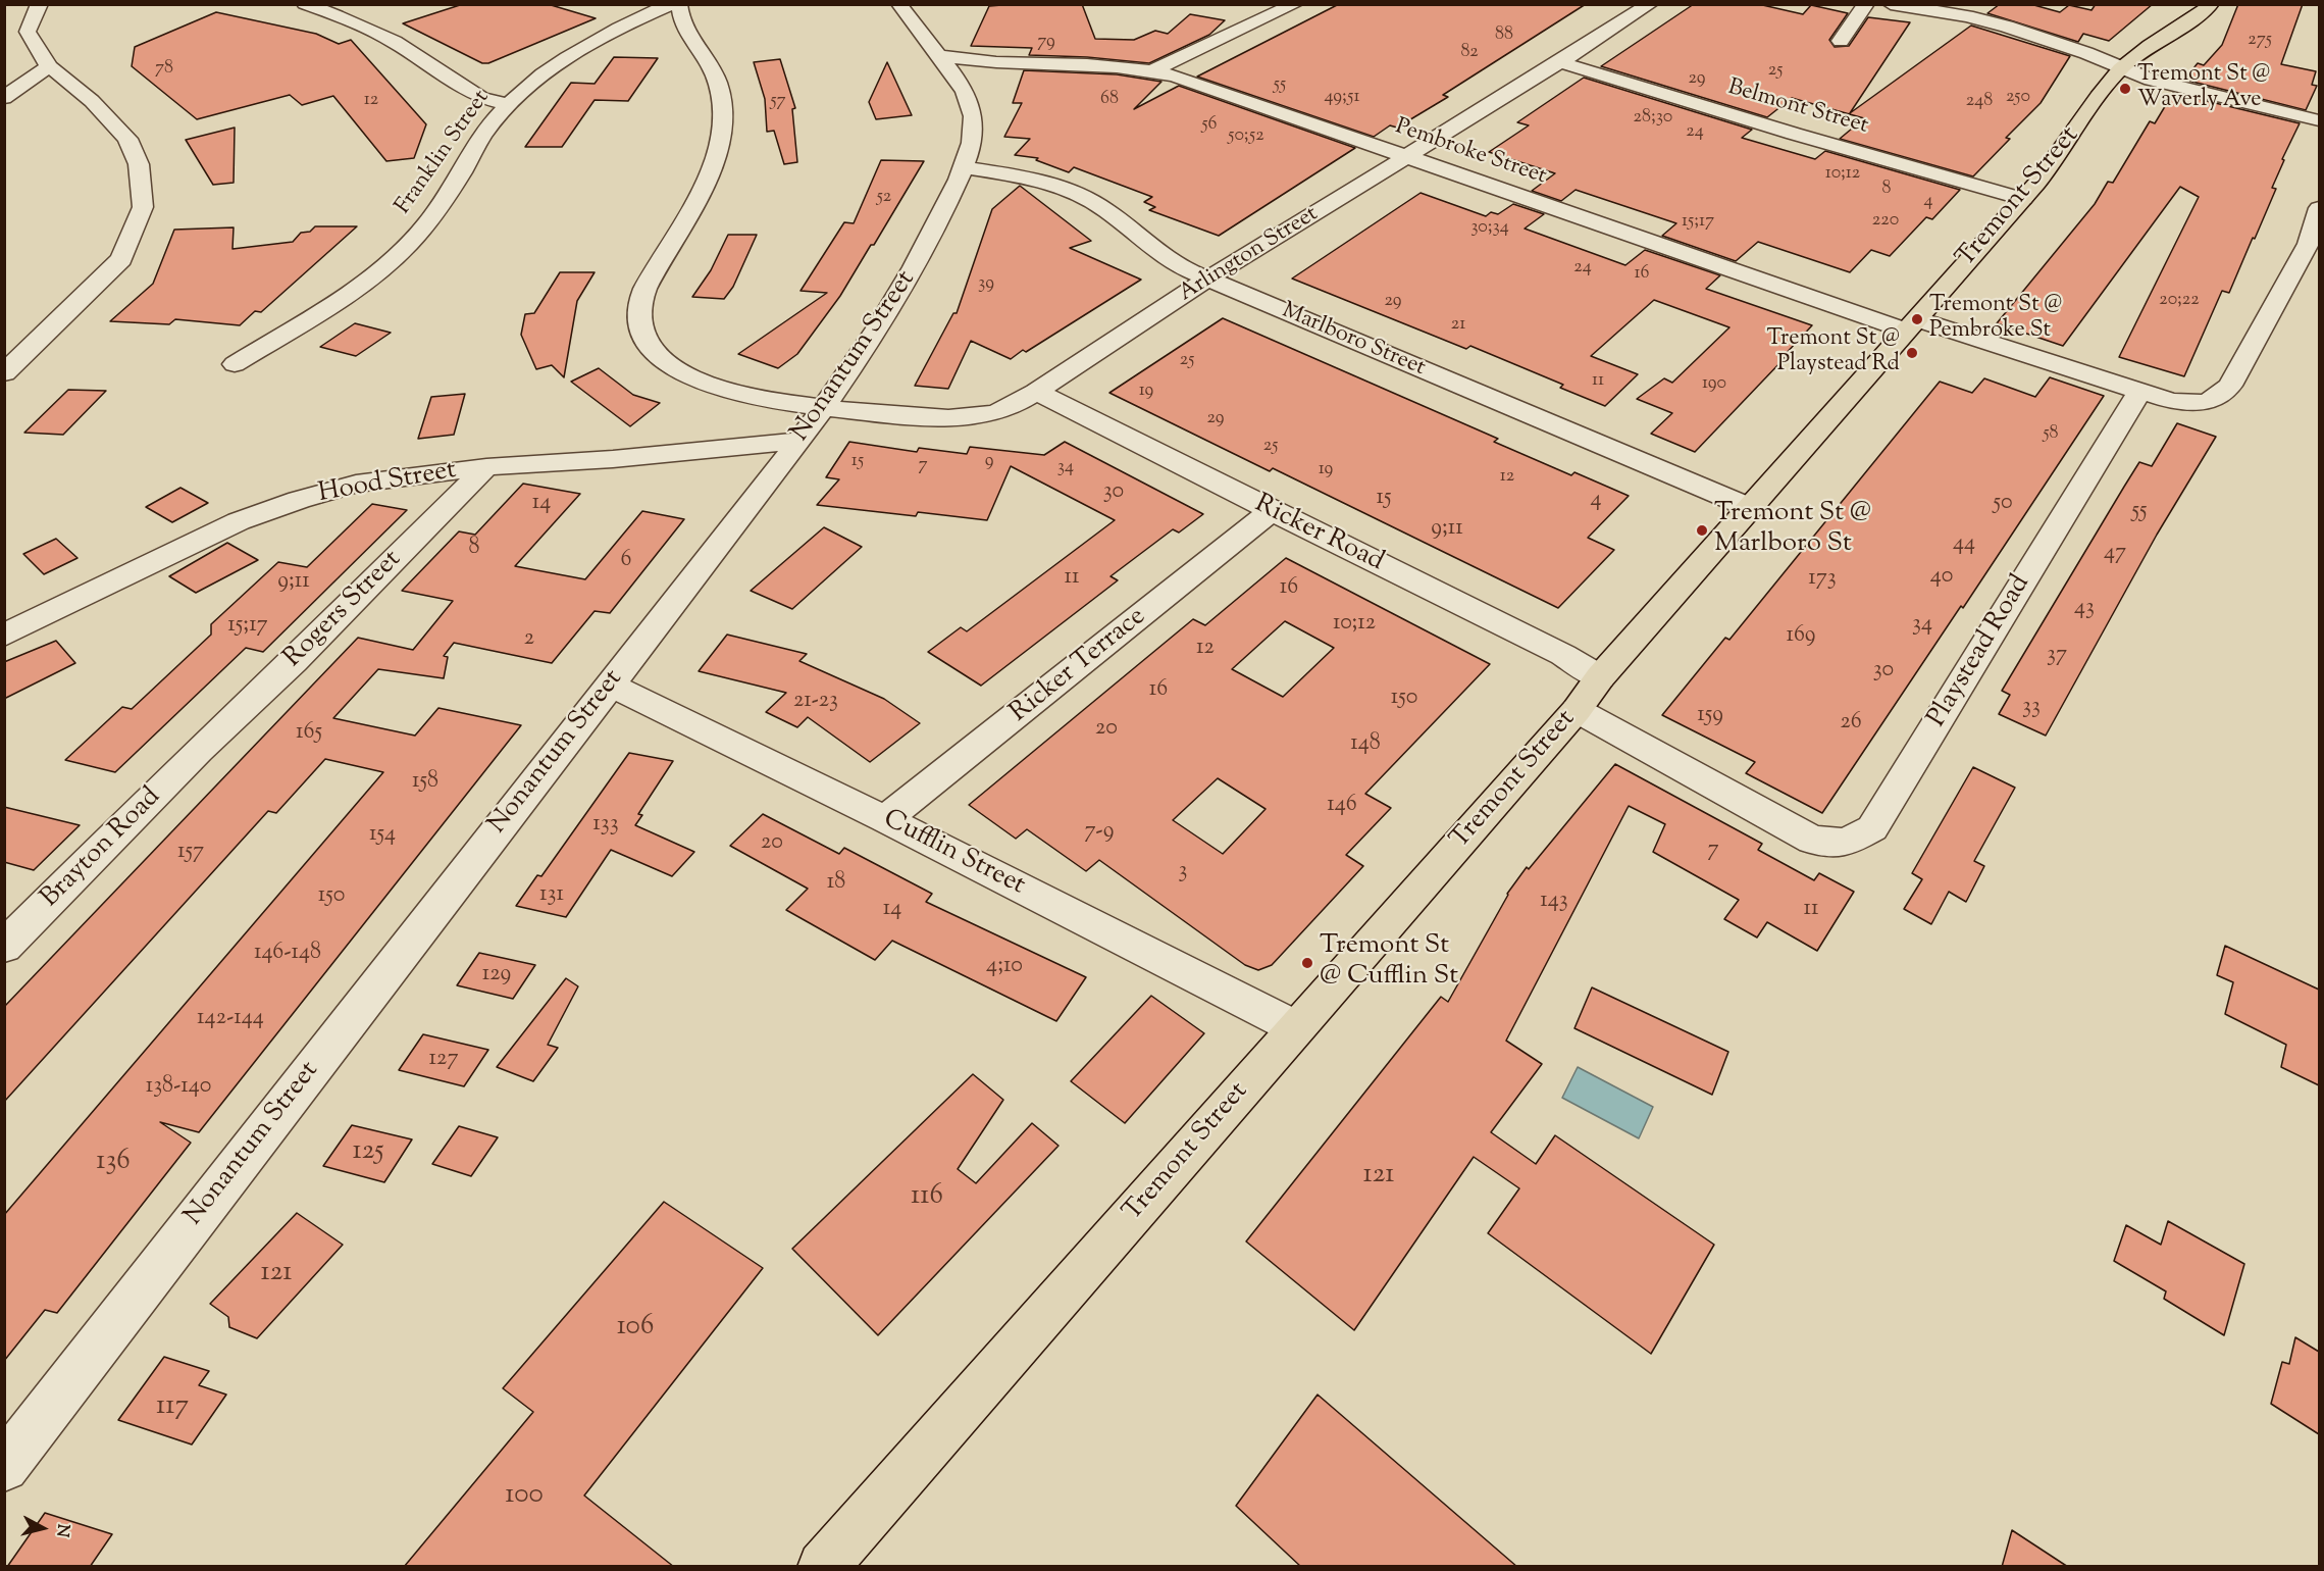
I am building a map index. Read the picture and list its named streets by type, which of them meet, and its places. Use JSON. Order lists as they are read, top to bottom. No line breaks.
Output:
{"streets":{"main road":["Tremont Street"],"street":["Belmont Street","Franklin Street","Pembroke Street","Arlington Street","Marlboro Street","Nonantum Street","Hood Street","Ricker Road","Rogers Street","Playstead Road","Ricker Terrace","Brayton Road","Cufflin Street"]},"crossings":[["Belmont Street","Tremont Street"],["Belmont Street","Arlington Street"],["Pembroke Street","Tremont Street"],["Pembroke Street","Arlington Street"],["Pembroke Street","Nonantum Street"],["Tremont Street","Marlboro Street"],["Tremont Street","Ricker Road"],["Tremont Street","Playstead Road"],["Tremont Street","Cufflin Street"],["Arlington Street","Marlboro Street"],["Arlington Street","Nonantum Street"],["Arlington Street","Ricker Road"],["Marlboro Street","Nonantum Street"],["Nonantum Street","Hood Street"],["Nonantum Street","Cufflin Street"],["Hood Street","Rogers Street"],["Ricker Road","Playstead Road"],["Ricker Road","Ricker Terrace"],["Rogers Street","Brayton Road"],["Ricker Terrace","Cufflin Street"]],"places":["Tremont St @ Waverly Ave","Tremont St @ Pembroke St","Tremont St @ Playstead Rd","Tremont St @ Marlboro St","Tremont St @ Cufflin St"],"house_numbers":["88","275","79","82","78","25","29","55","49;51","250","68","12","57","248","28;30","56","24","50;52","10;12","8","52","4","220","15;17","30;34","24","16","39","20;22","29","21","25","11","190","19","29","58","25","15","9","7","34","19","12","30","15","4","14","50","55","9;11","44","8","47","6","40","11","173","9;11","16","43","10;12","34","15;17","169","2","12","37","30","16","150","21-23","33","159","26","20","165","148","158","146","133","7-9","154","20","7","157","3","18","131","150","143","14","11","146-148","4;10","129","142-144","127","138-140","125","136","121","116","121","106","117","100"],"north":"right"}
